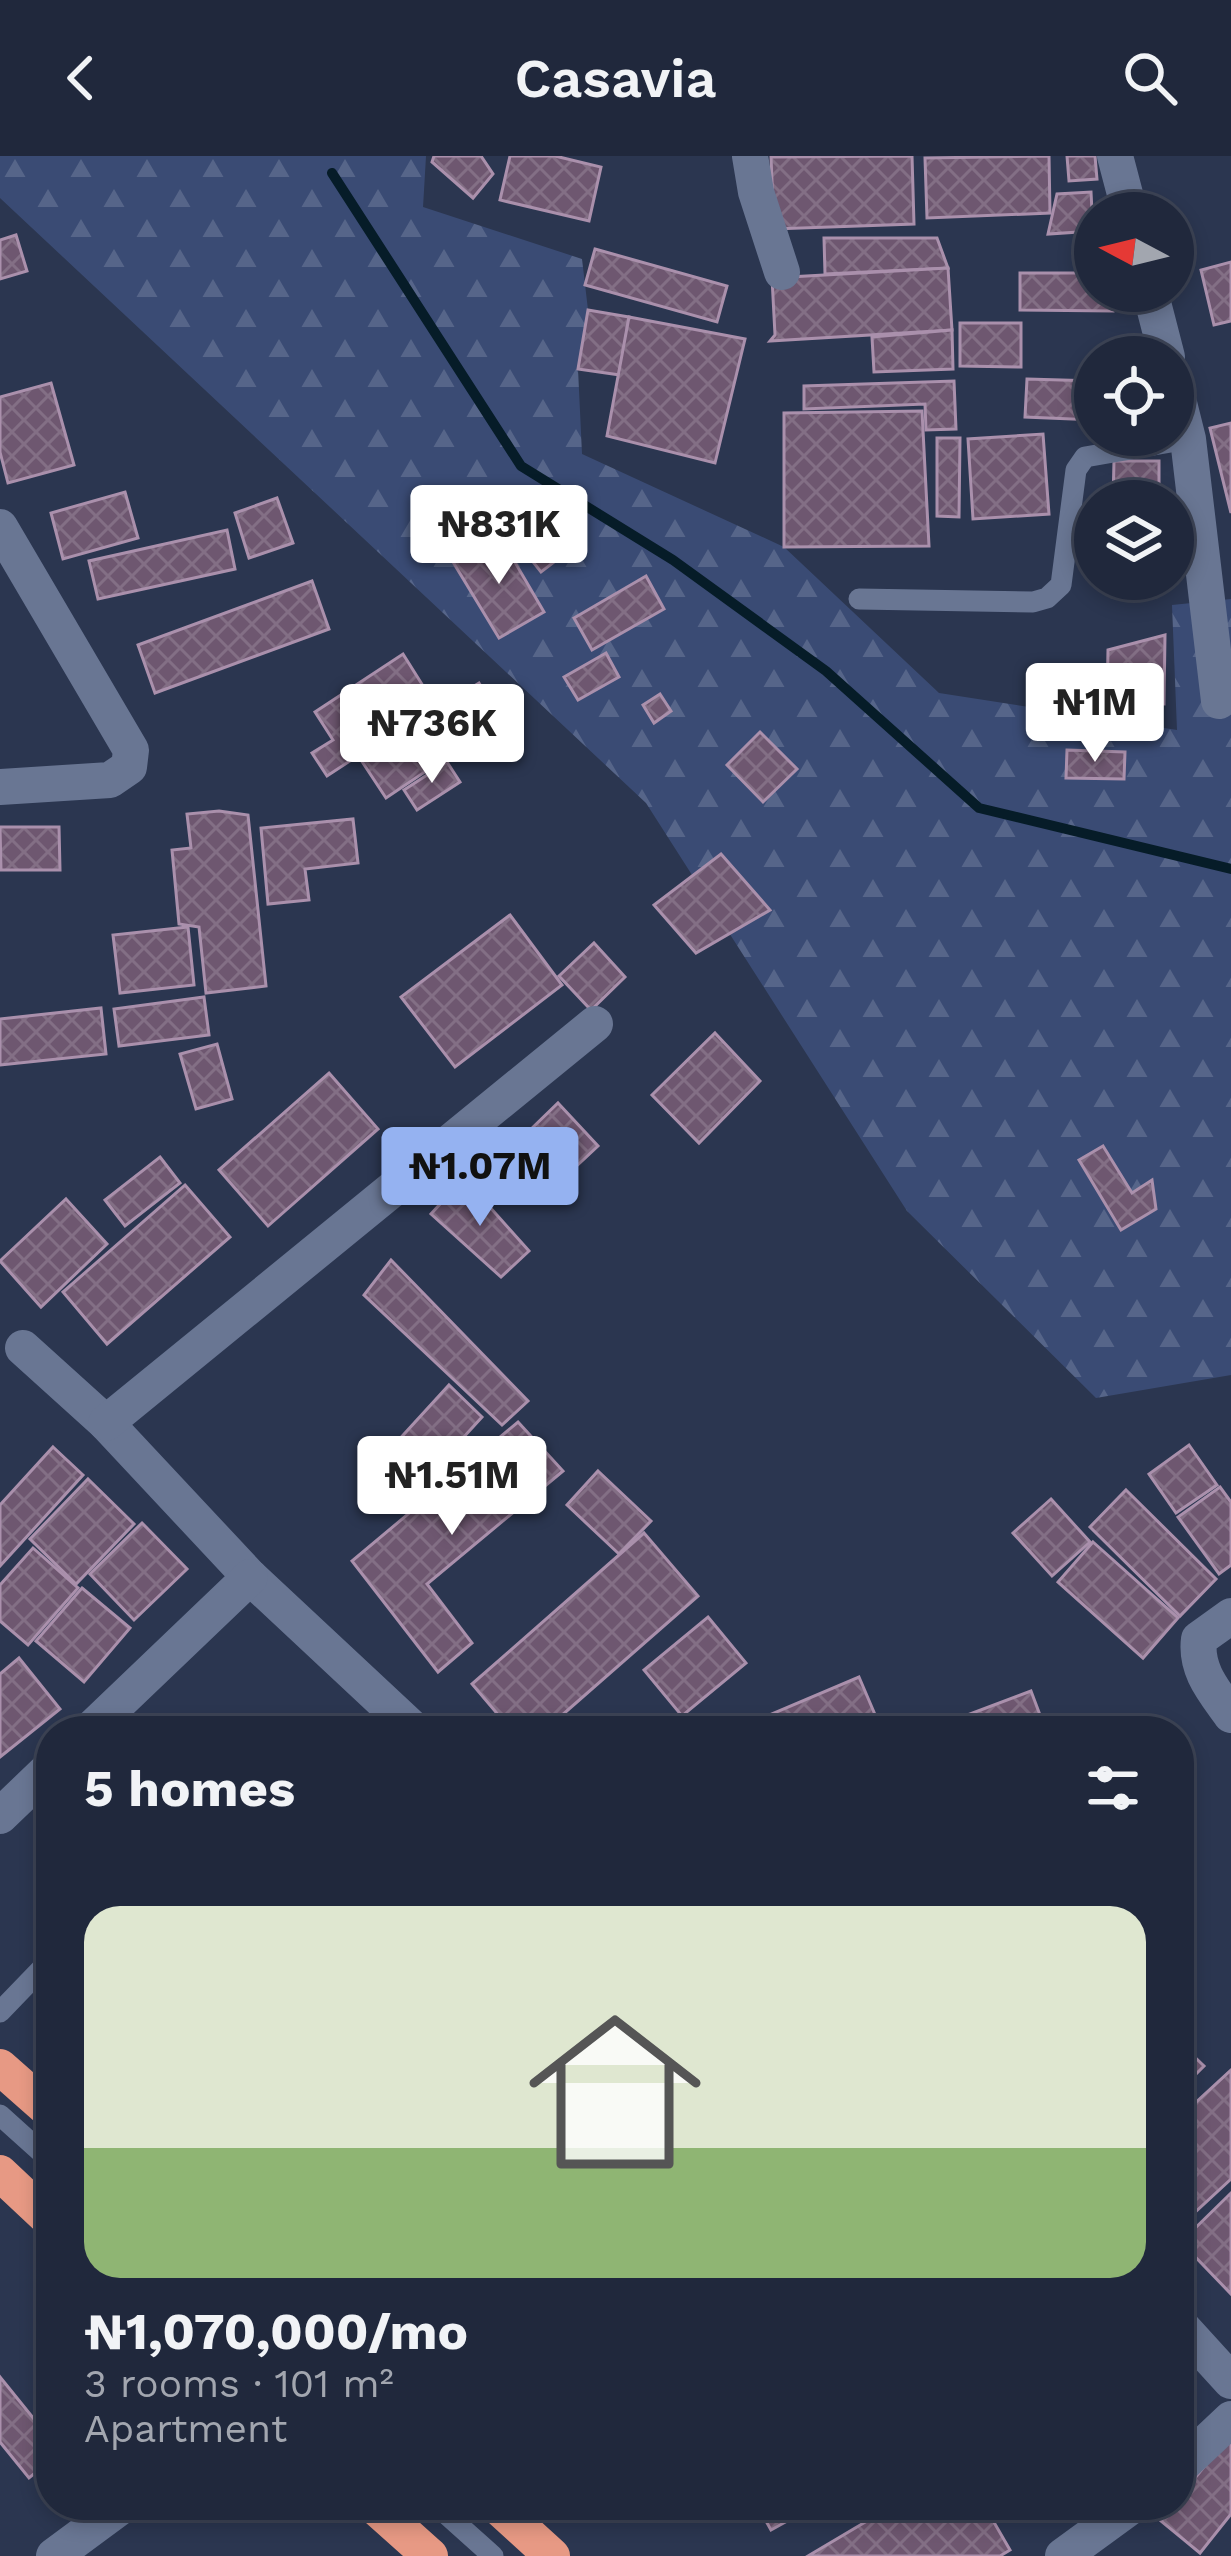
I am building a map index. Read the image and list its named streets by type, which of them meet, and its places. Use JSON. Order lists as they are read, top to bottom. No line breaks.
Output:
{"north":"left","page":{"header":"Casavia","price":["₦831K","₦1M","₦736K","₦1.07M","₦1.51M"],"heading":"5 homes","list":[{"name":"₦1,070,000/mo","note":"3 rooms · 101 m² · Apartment"}]}}
